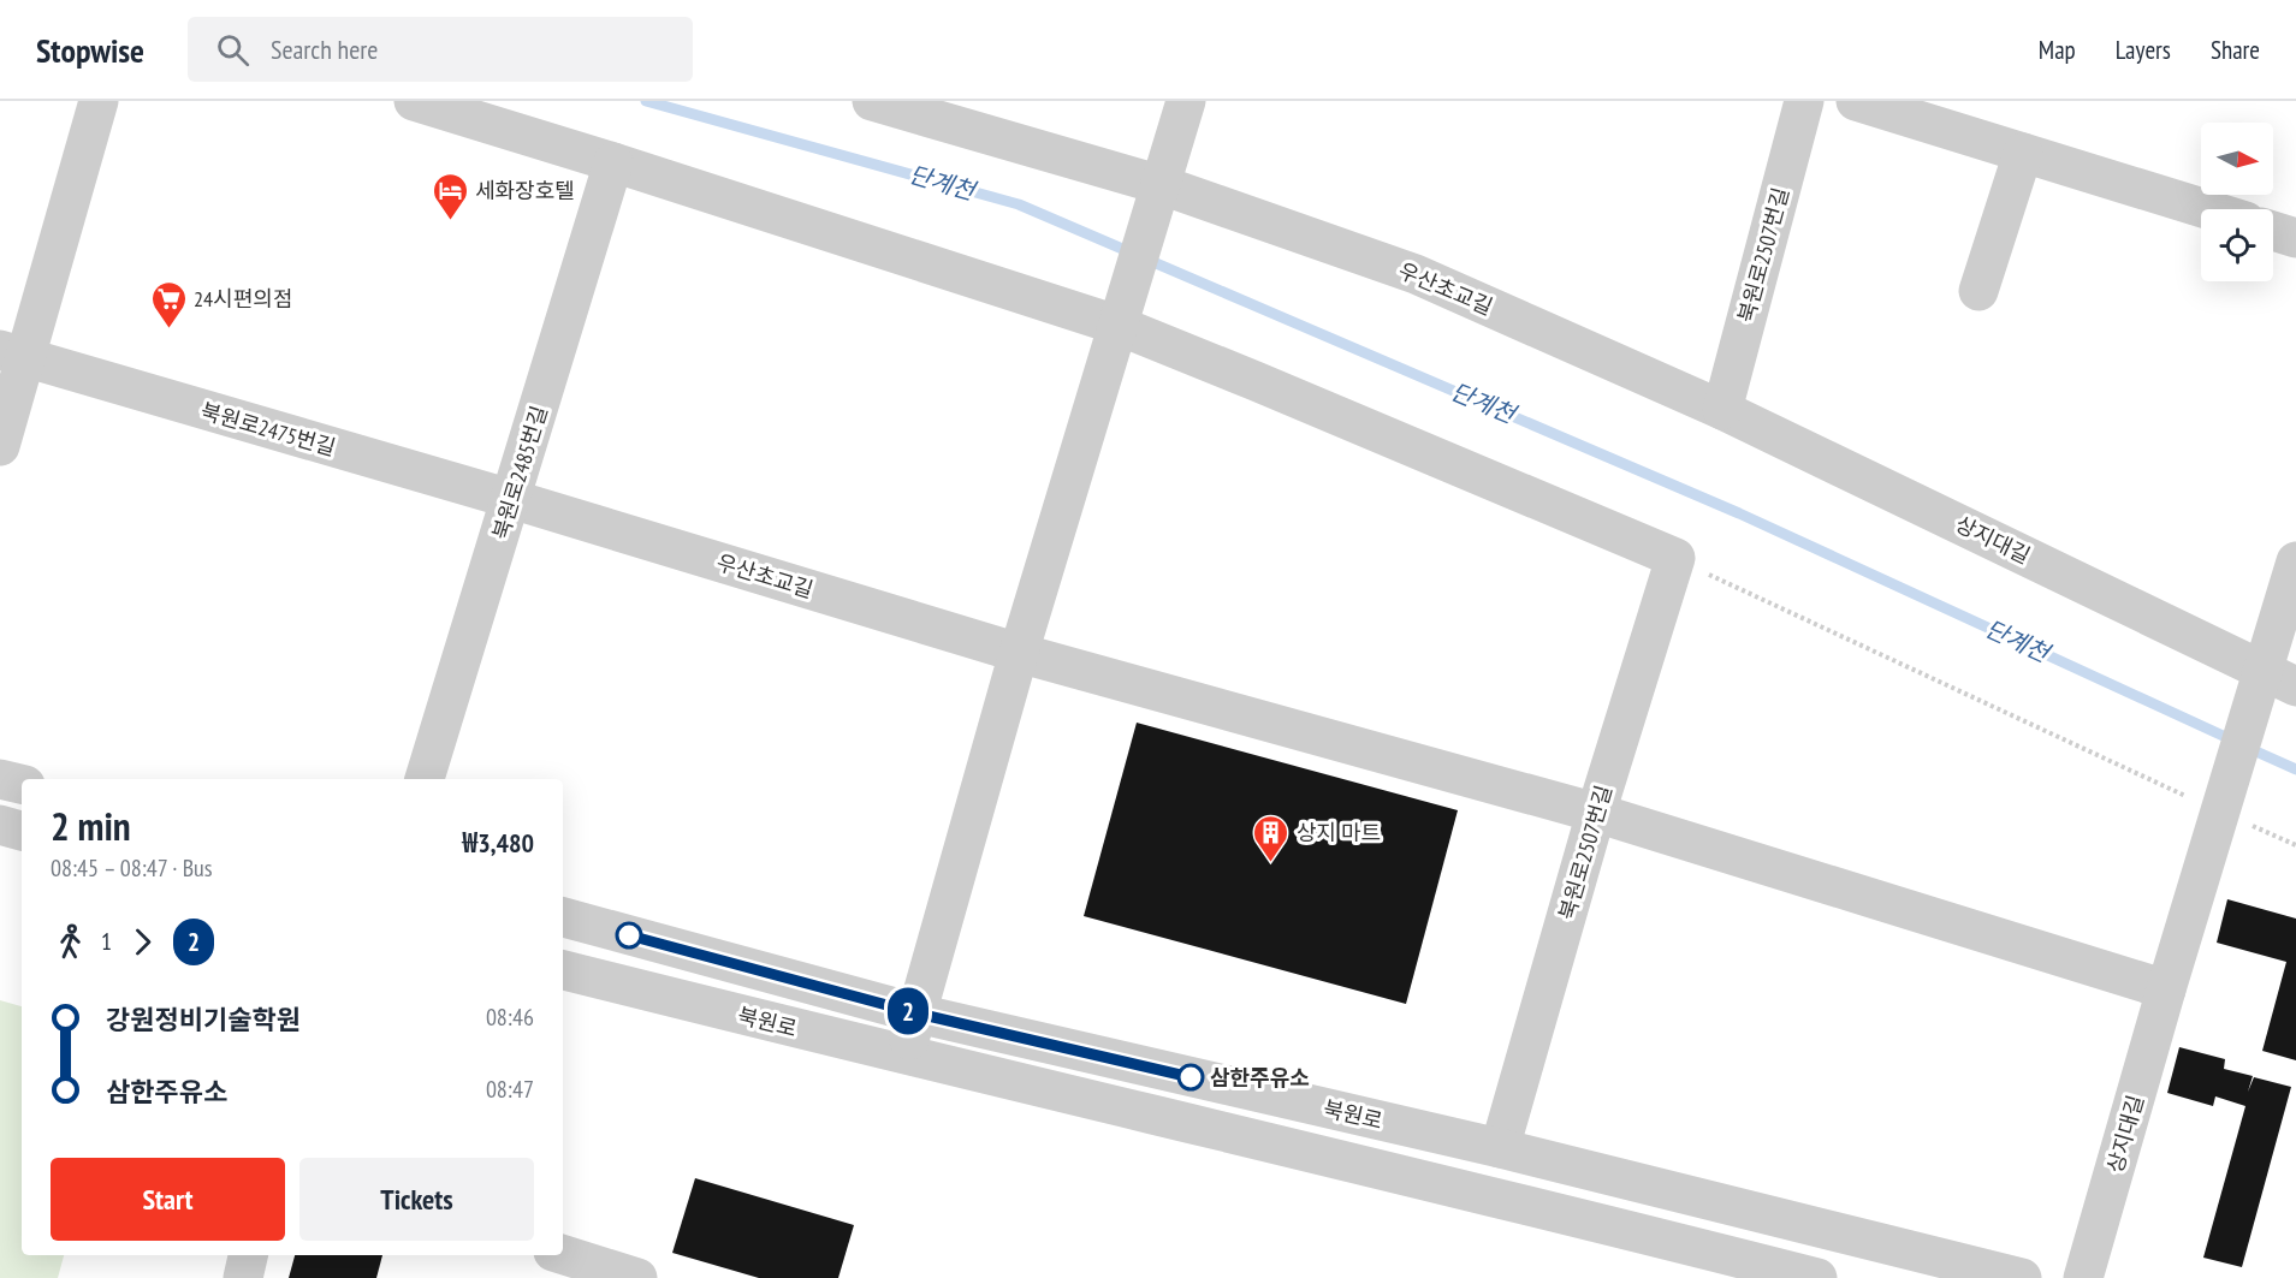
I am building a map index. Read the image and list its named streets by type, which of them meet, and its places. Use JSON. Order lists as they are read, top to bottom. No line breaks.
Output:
{"streets":{"street":["북원로2507번길","우산초교길","북원로2475번길","북원로2485번길","상지대길","북원로"]},"crossings":[["북원로2507번길","우산초교길"],["북원로2507번길","상지대길"],["북원로2507번길","북원로"],["우산초교길","북원로2475번길"],["우산초교길","북원로2485번길"],["우산초교길","상지대길"],["북원로2475번길","북원로2485번길"]],"water":["단계천"],"places":{"hotel":["세화장호텔"],"supermarket":["24시편의점"],"building":["상지 마트"],"other":["삼한주유소"]},"lines":["bus line 2"],"north":"right","page":{"header":"Stopwise","search":"Search here","nav":["Map","Layers","Share"],"on_map":"2","heading":["2 min","08:45 – 08:47 · Bus","₩3,480"],"legs":["1","2"],"list":[{"name":"강원정비기술학원","value":"08:46"},{"name":"삼한주유소","value":"08:47"}],"buttons":["Start","Tickets"]}}
